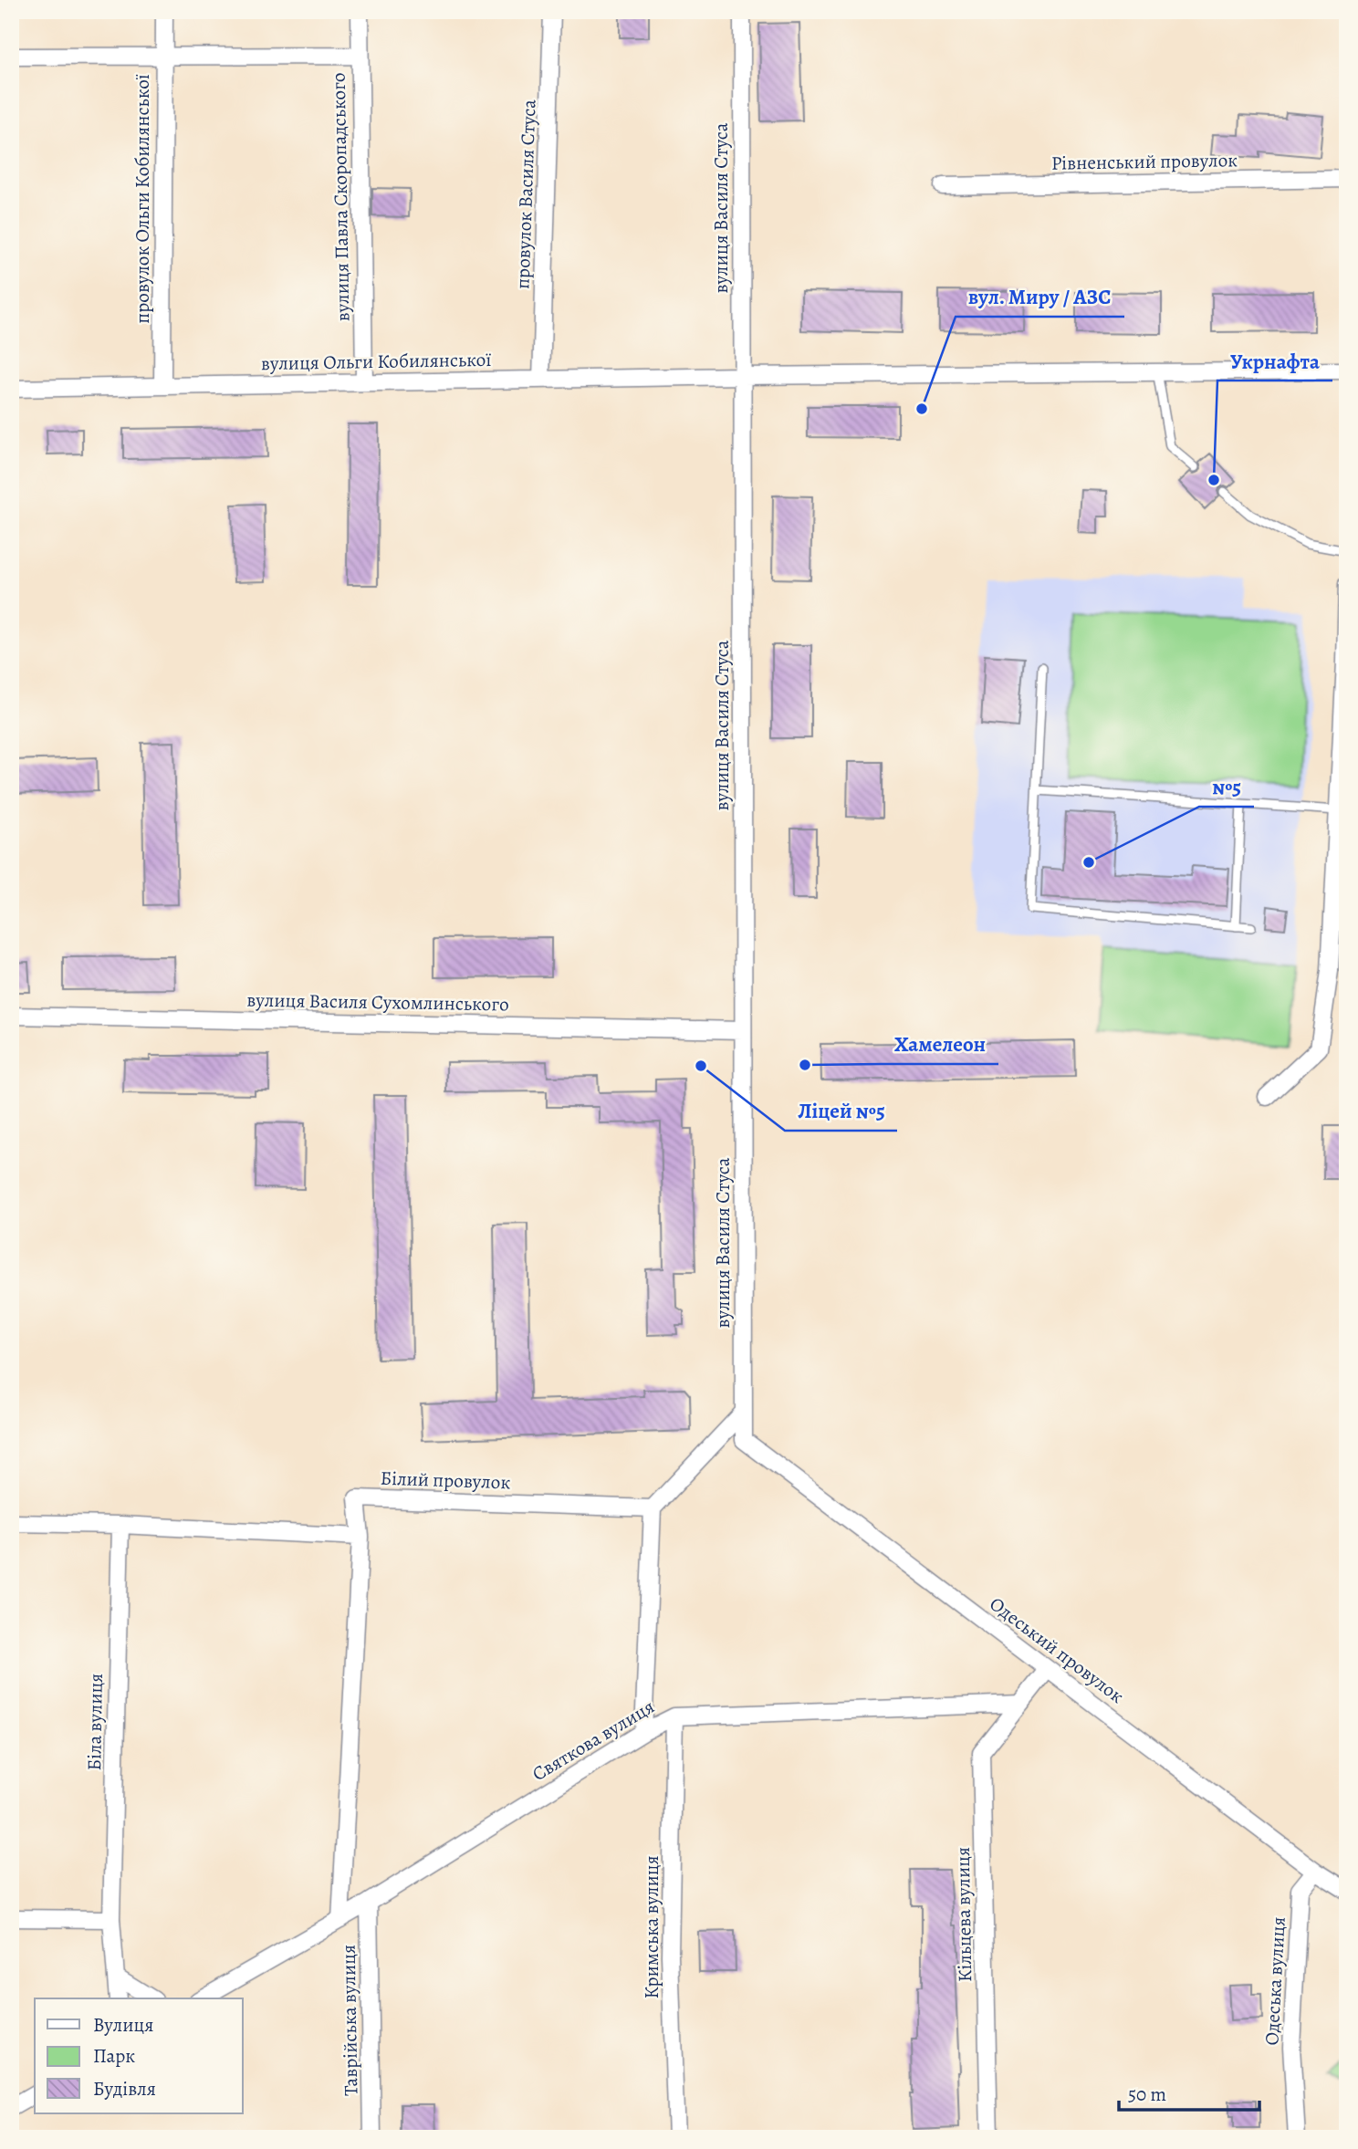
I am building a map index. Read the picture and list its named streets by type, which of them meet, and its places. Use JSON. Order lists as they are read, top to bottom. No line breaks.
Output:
{"streets":{"street":["Рівненський провулок","провулок Василя Стуса","вулиця Павла Скоропадського","провулок Ольги Кобилянської","вулиця Василя Стуса","вулиця Ольги Кобилянської","вулиця Василя Сухомлинського","Білий провулок","Одеський провулок","Біла вулиця","Святкова вулиця","Кільцева вулиця","Кримська вулиця","Одеська вулиця","Таврійська вулиця"]},"crossings":[["провулок Василя Стуса","вулиця Ольги Кобилянської"],["вулиця Павла Скоропадського","вулиця Ольги Кобилянської"],["провулок Ольги Кобилянської","вулиця Ольги Кобилянської"],["вулиця Василя Стуса","вулиця Ольги Кобилянської"],["вулиця Василя Стуса","вулиця Василя Сухомлинського"],["вулиця Василя Стуса","Одеський провулок"],["Білий провулок","Святкова вулиця"],["Одеський провулок","Одеська вулиця"],["Святкова вулиця","Кільцева вулиця"],["Святкова вулиця","Кримська вулиця"],["Святкова вулиця","Таврійська вулиця"]],"places":["вул. Миру / АЗС","Укрнафта","№5","Хамелеон","Ліцей №5"],"legend":["Вулиця","Парк","Будівля"],"scale_bar":"50 m"}
